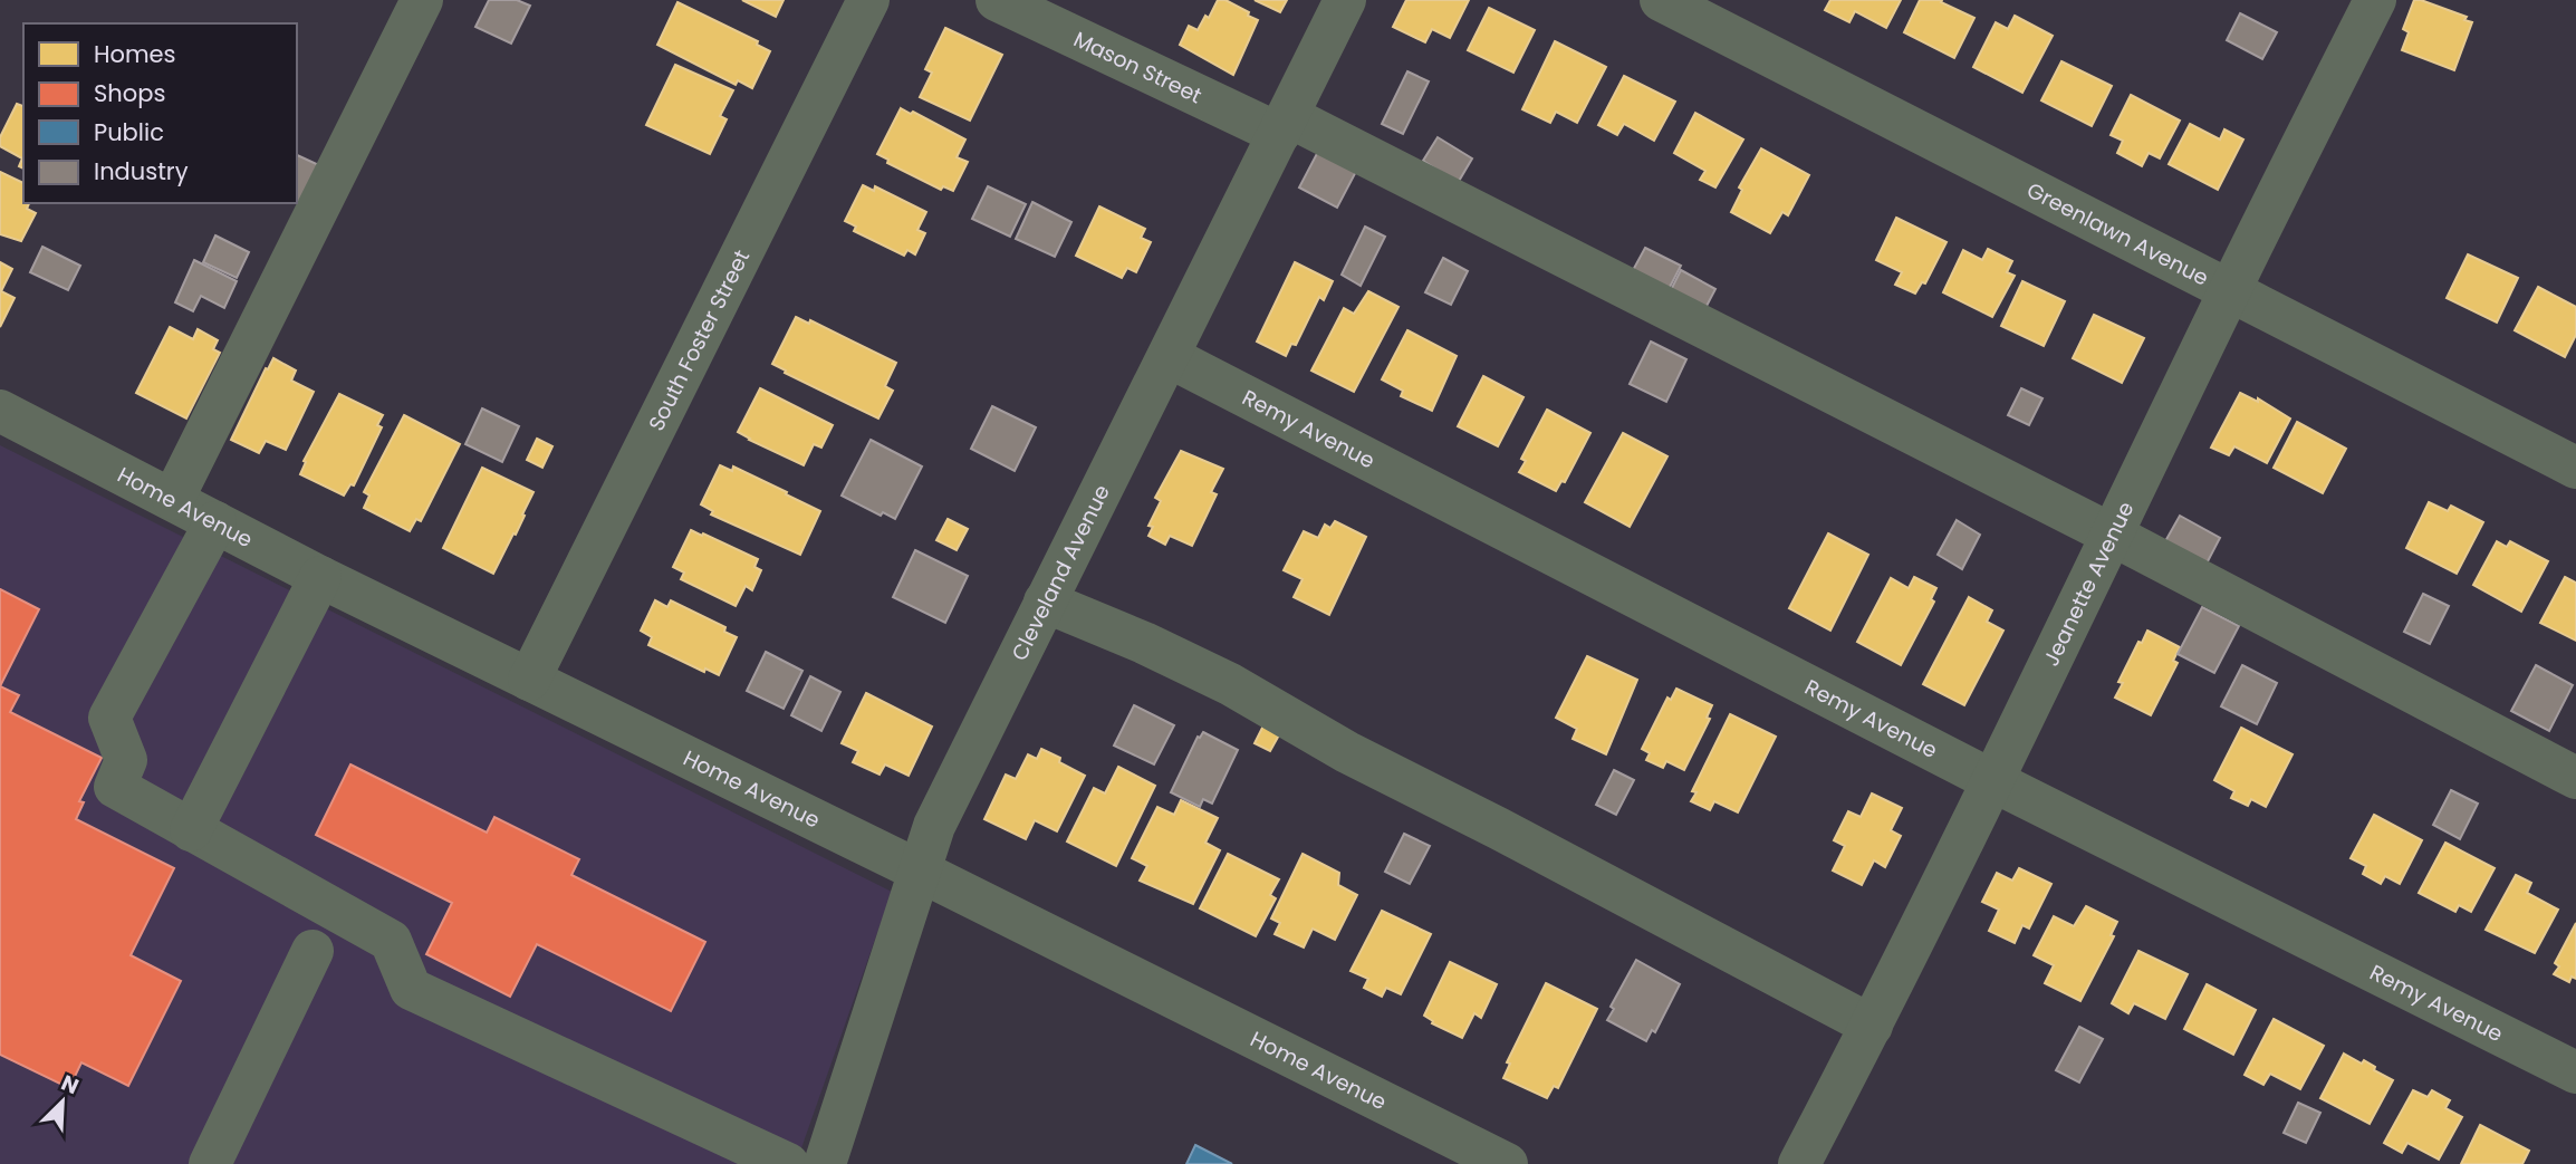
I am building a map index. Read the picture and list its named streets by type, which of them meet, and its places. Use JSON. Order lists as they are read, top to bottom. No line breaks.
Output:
{"streets":{"street":["Mason Street","Greenlawn Avenue","South Foster Street","Remy Avenue","Home Avenue","Cleveland Avenue","Jeanette Avenue"]},"crossings":[["Mason Street","Cleveland Avenue"],["Mason Street","Jeanette Avenue"],["Greenlawn Avenue","Jeanette Avenue"],["South Foster Street","Home Avenue"],["Remy Avenue","Cleveland Avenue"],["Remy Avenue","Jeanette Avenue"],["Home Avenue","Cleveland Avenue"]],"legend":["Homes","Shops","Public","Industry"],"north":"top right"}
